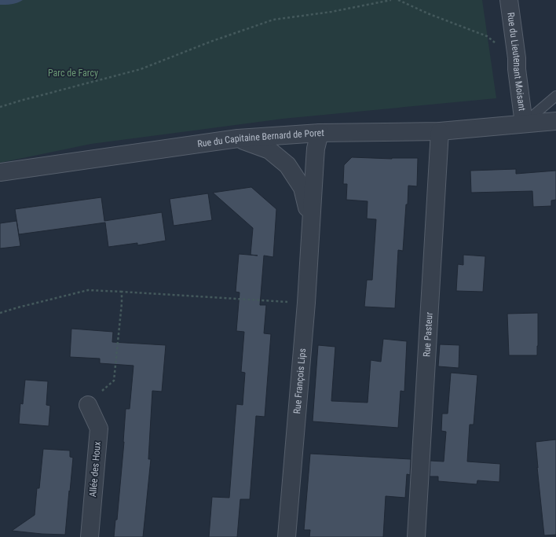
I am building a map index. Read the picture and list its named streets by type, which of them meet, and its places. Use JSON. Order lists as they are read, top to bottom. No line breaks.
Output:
{"streets":{"street":["Rue du Lieutenant Moisant","Rue du Capitaine Bernard de Poret","Rue Pasteur","Rue François Lips","Allée des Houx"]},"crossings":[["Rue du Lieutenant Moisant","Rue du Capitaine Bernard de Poret"],["Rue du Capitaine Bernard de Poret","Rue Pasteur"],["Rue du Capitaine Bernard de Poret","Rue François Lips"]],"parks":["Parc de Farcy"]}
